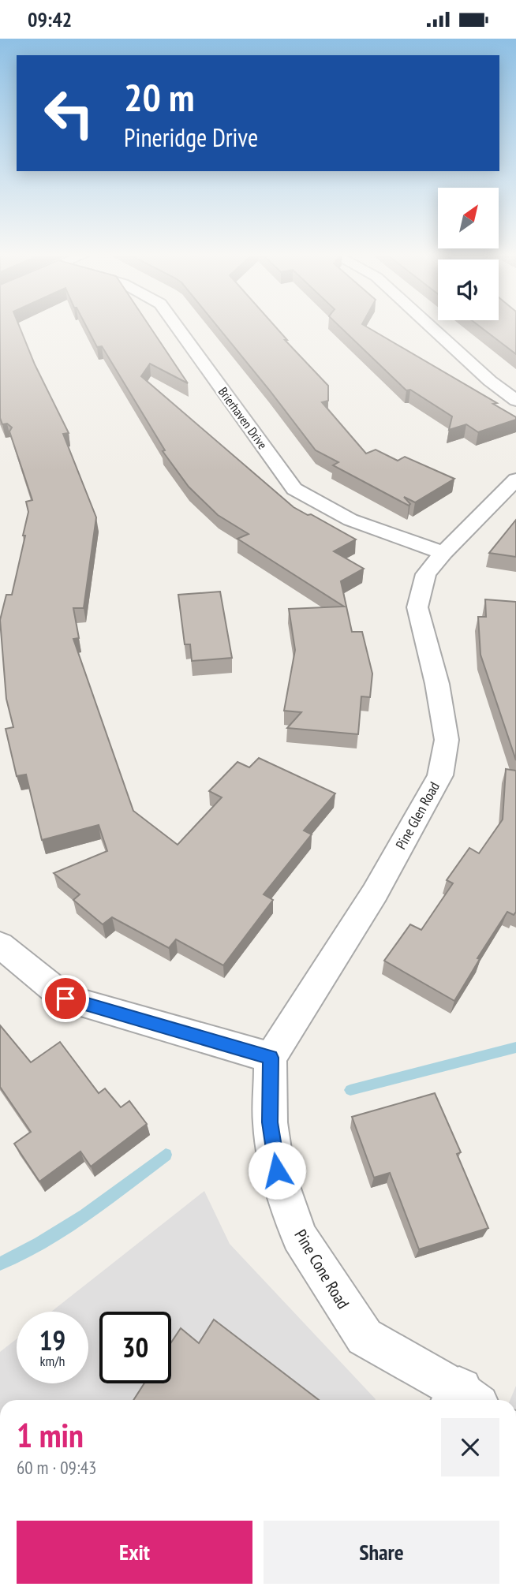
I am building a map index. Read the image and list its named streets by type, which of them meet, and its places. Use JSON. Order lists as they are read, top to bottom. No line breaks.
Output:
{"streets":{"street":["Brierhaven Drive","Pine Glen Road","Pine Cone Road"]},"crossings":[["Brierhaven Drive","Pine Glen Road"],["Pine Glen Road","Pine Cone Road"]],"north":"top right","page":{"status":"09:42","turn":["20 m","Pineridge Drive"],"speed":"19 km/h","limit":"30","heading":["1 min","60 m · 09:43"],"buttons":["Exit","Share"]}}
